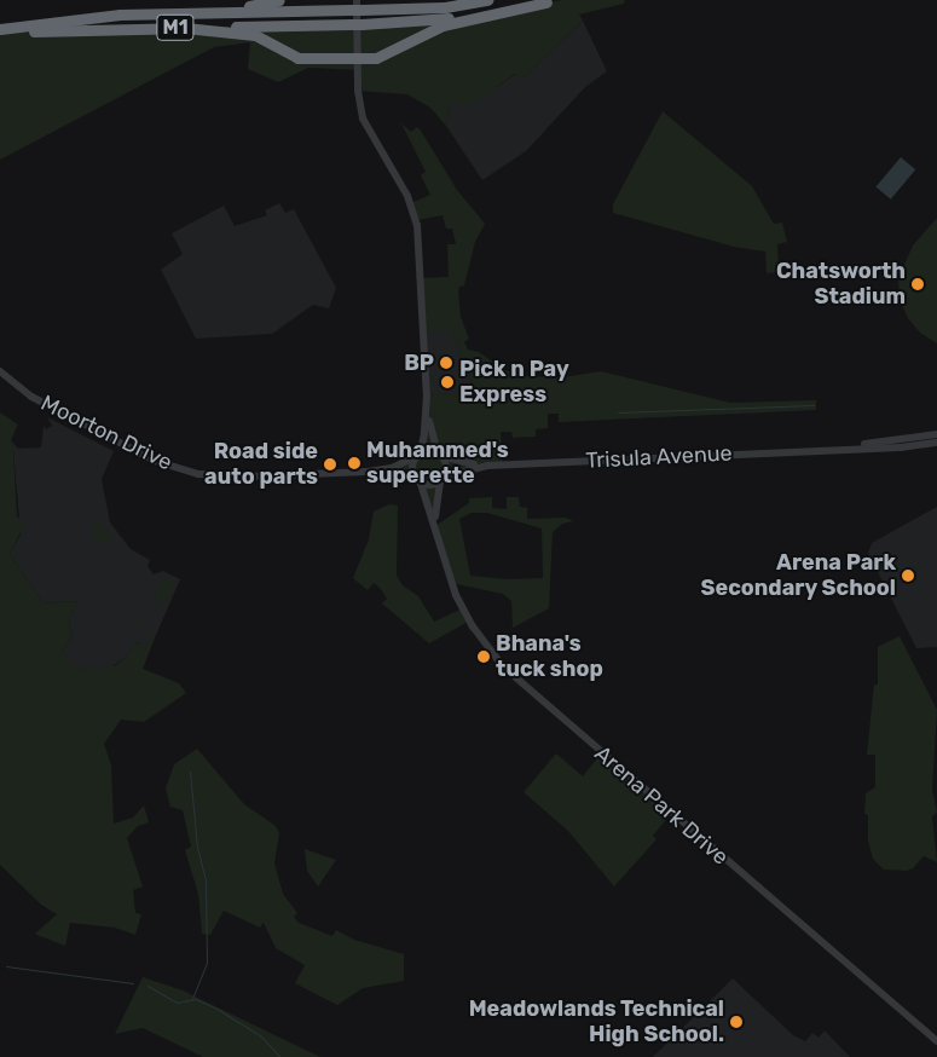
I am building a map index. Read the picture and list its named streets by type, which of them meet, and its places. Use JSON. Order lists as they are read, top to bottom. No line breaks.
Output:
{"streets":{"highway":["M1"],"street":["Moorton Drive","Trisula Avenue","Arena Park Drive"]},"crossings":[["M1","Arena Park Drive"],["Moorton Drive","Trisula Avenue"],["Moorton Drive","Arena Park Drive"],["Trisula Avenue","Arena Park Drive"]],"places":["Chatsworth Stadium","BP","Pick n Pay Express","Muhammed's superette","Road side auto parts","Arena Park Secondary School","Bhana's tuck shop","Meadowlands Technical High School."]}
